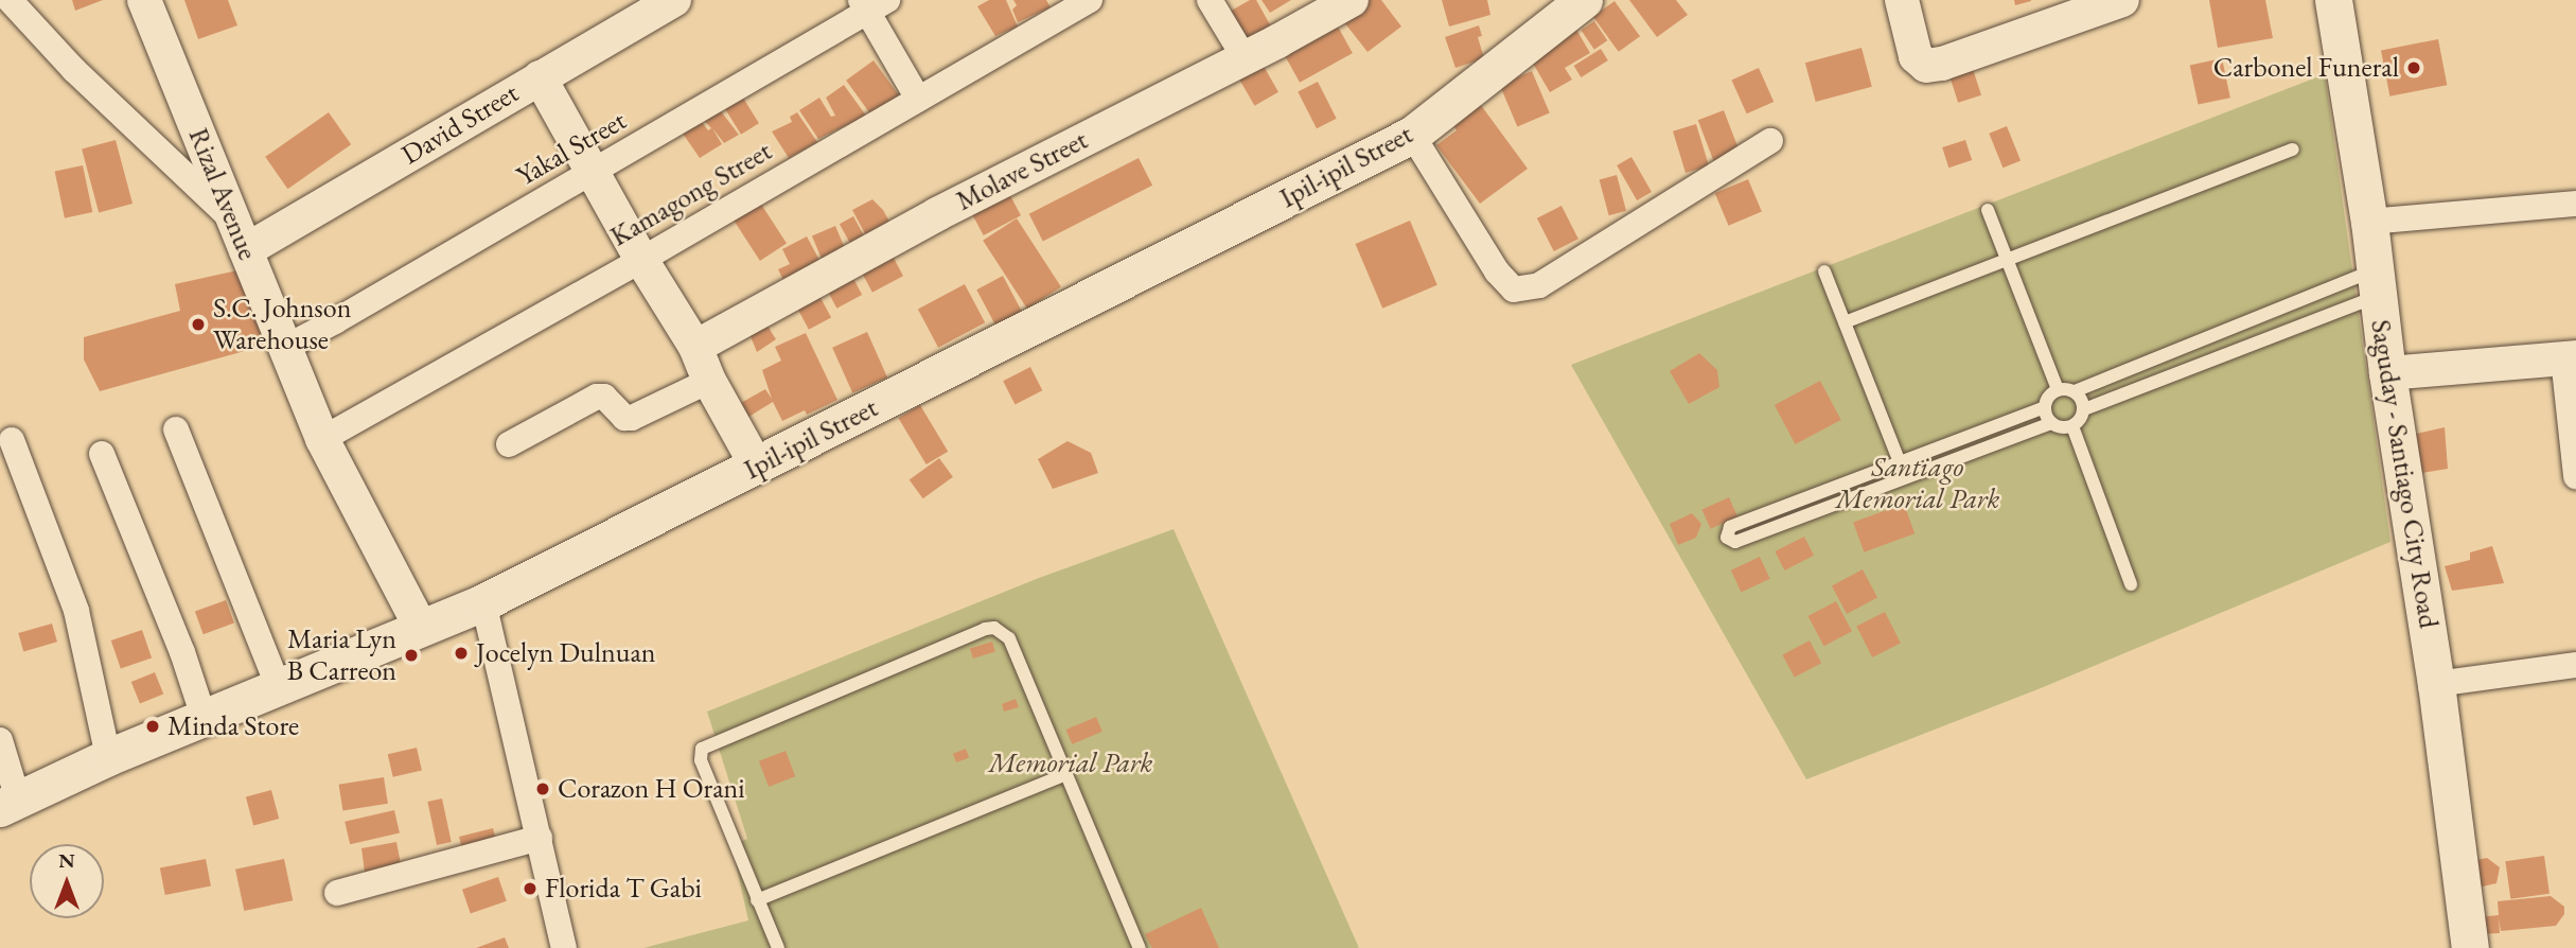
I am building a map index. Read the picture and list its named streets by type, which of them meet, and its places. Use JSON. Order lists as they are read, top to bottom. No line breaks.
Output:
{"streets":{"main road":["Ipil-ipil Street","Saguday - Santiago City Road"],"street":["David Street","Yakal Street","Molave Street","Rizal Avenue","Kamagong Street"]},"crossings":[["David Street","Rizal Avenue"],["Yakal Street","Rizal Avenue"],["Ipil-ipil Street","Rizal Avenue"],["Rizal Avenue","Kamagong Street"]],"parks":["Santiago Memorial Park","Memorial Park"],"places":["Carbonel Funeral","S.C. Johnson Warehouse","Jocelyn Dulnuan","Maria Lyn B Carreon","Minda Store","Corazon H Orani","Florida T Gabi"],"north":"top"}
